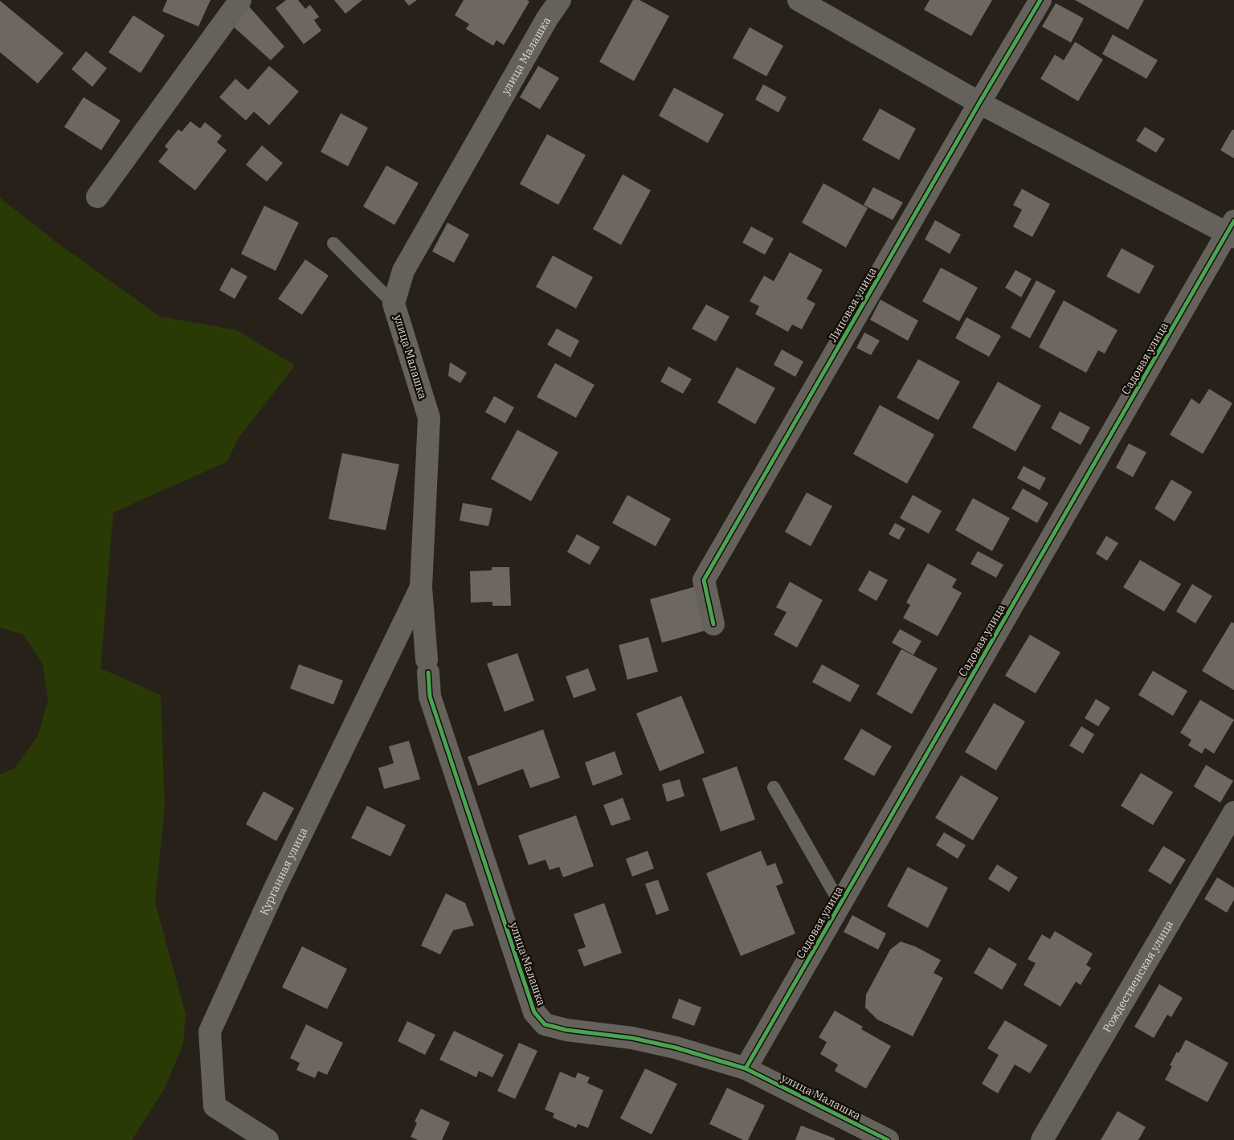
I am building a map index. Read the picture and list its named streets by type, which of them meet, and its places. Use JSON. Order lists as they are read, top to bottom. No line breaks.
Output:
{"streets":{"street":["улица Малашка","Липовая улица","Садовая улица","Курганная улица","Рождественская улица"]},"crossings":[["улица Малашка","Садовая улица"],["улица Малашка","Курганная улица"]]}
